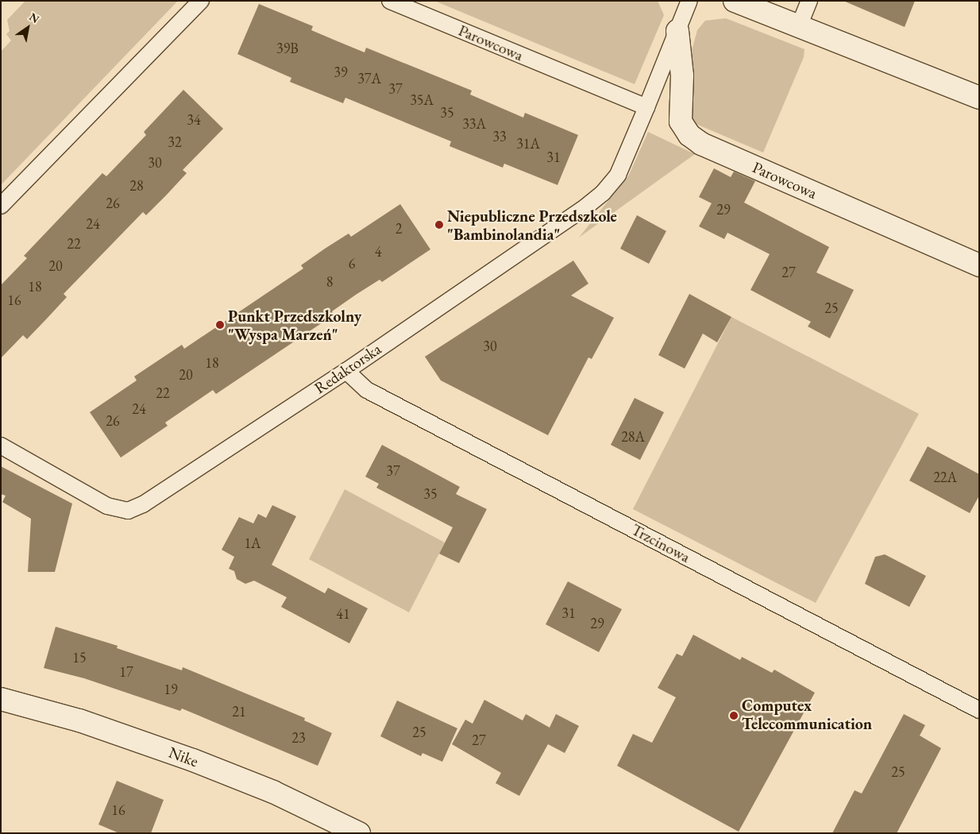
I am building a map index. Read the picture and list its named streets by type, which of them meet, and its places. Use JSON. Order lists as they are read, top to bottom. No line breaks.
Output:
{"streets":{"street":["Parowcowa","Nike"],"lane":["Redaktorska","Trzcinowa"]},"crossings":[["Parowcowa","Redaktorska"],["Redaktorska","Trzcinowa"]],"places":["Niepubliczne Przedszkole \"Bambinolandia\"","Punkt Przedszkolny \"Wyspa Marzeń\"","Computex Telecommunication"],"house_numbers":["39B","39","37A","37","35A","35","34","33A","33","32","31A","31","30","28","26","29","24","2","22","4","6","20","27","8","18","16","25","30","18","20","22","24","26","28A","37","22A","35","1A","31","41","29","15","17","19","21","25","23","27","25","16"],"north":"top right"}
